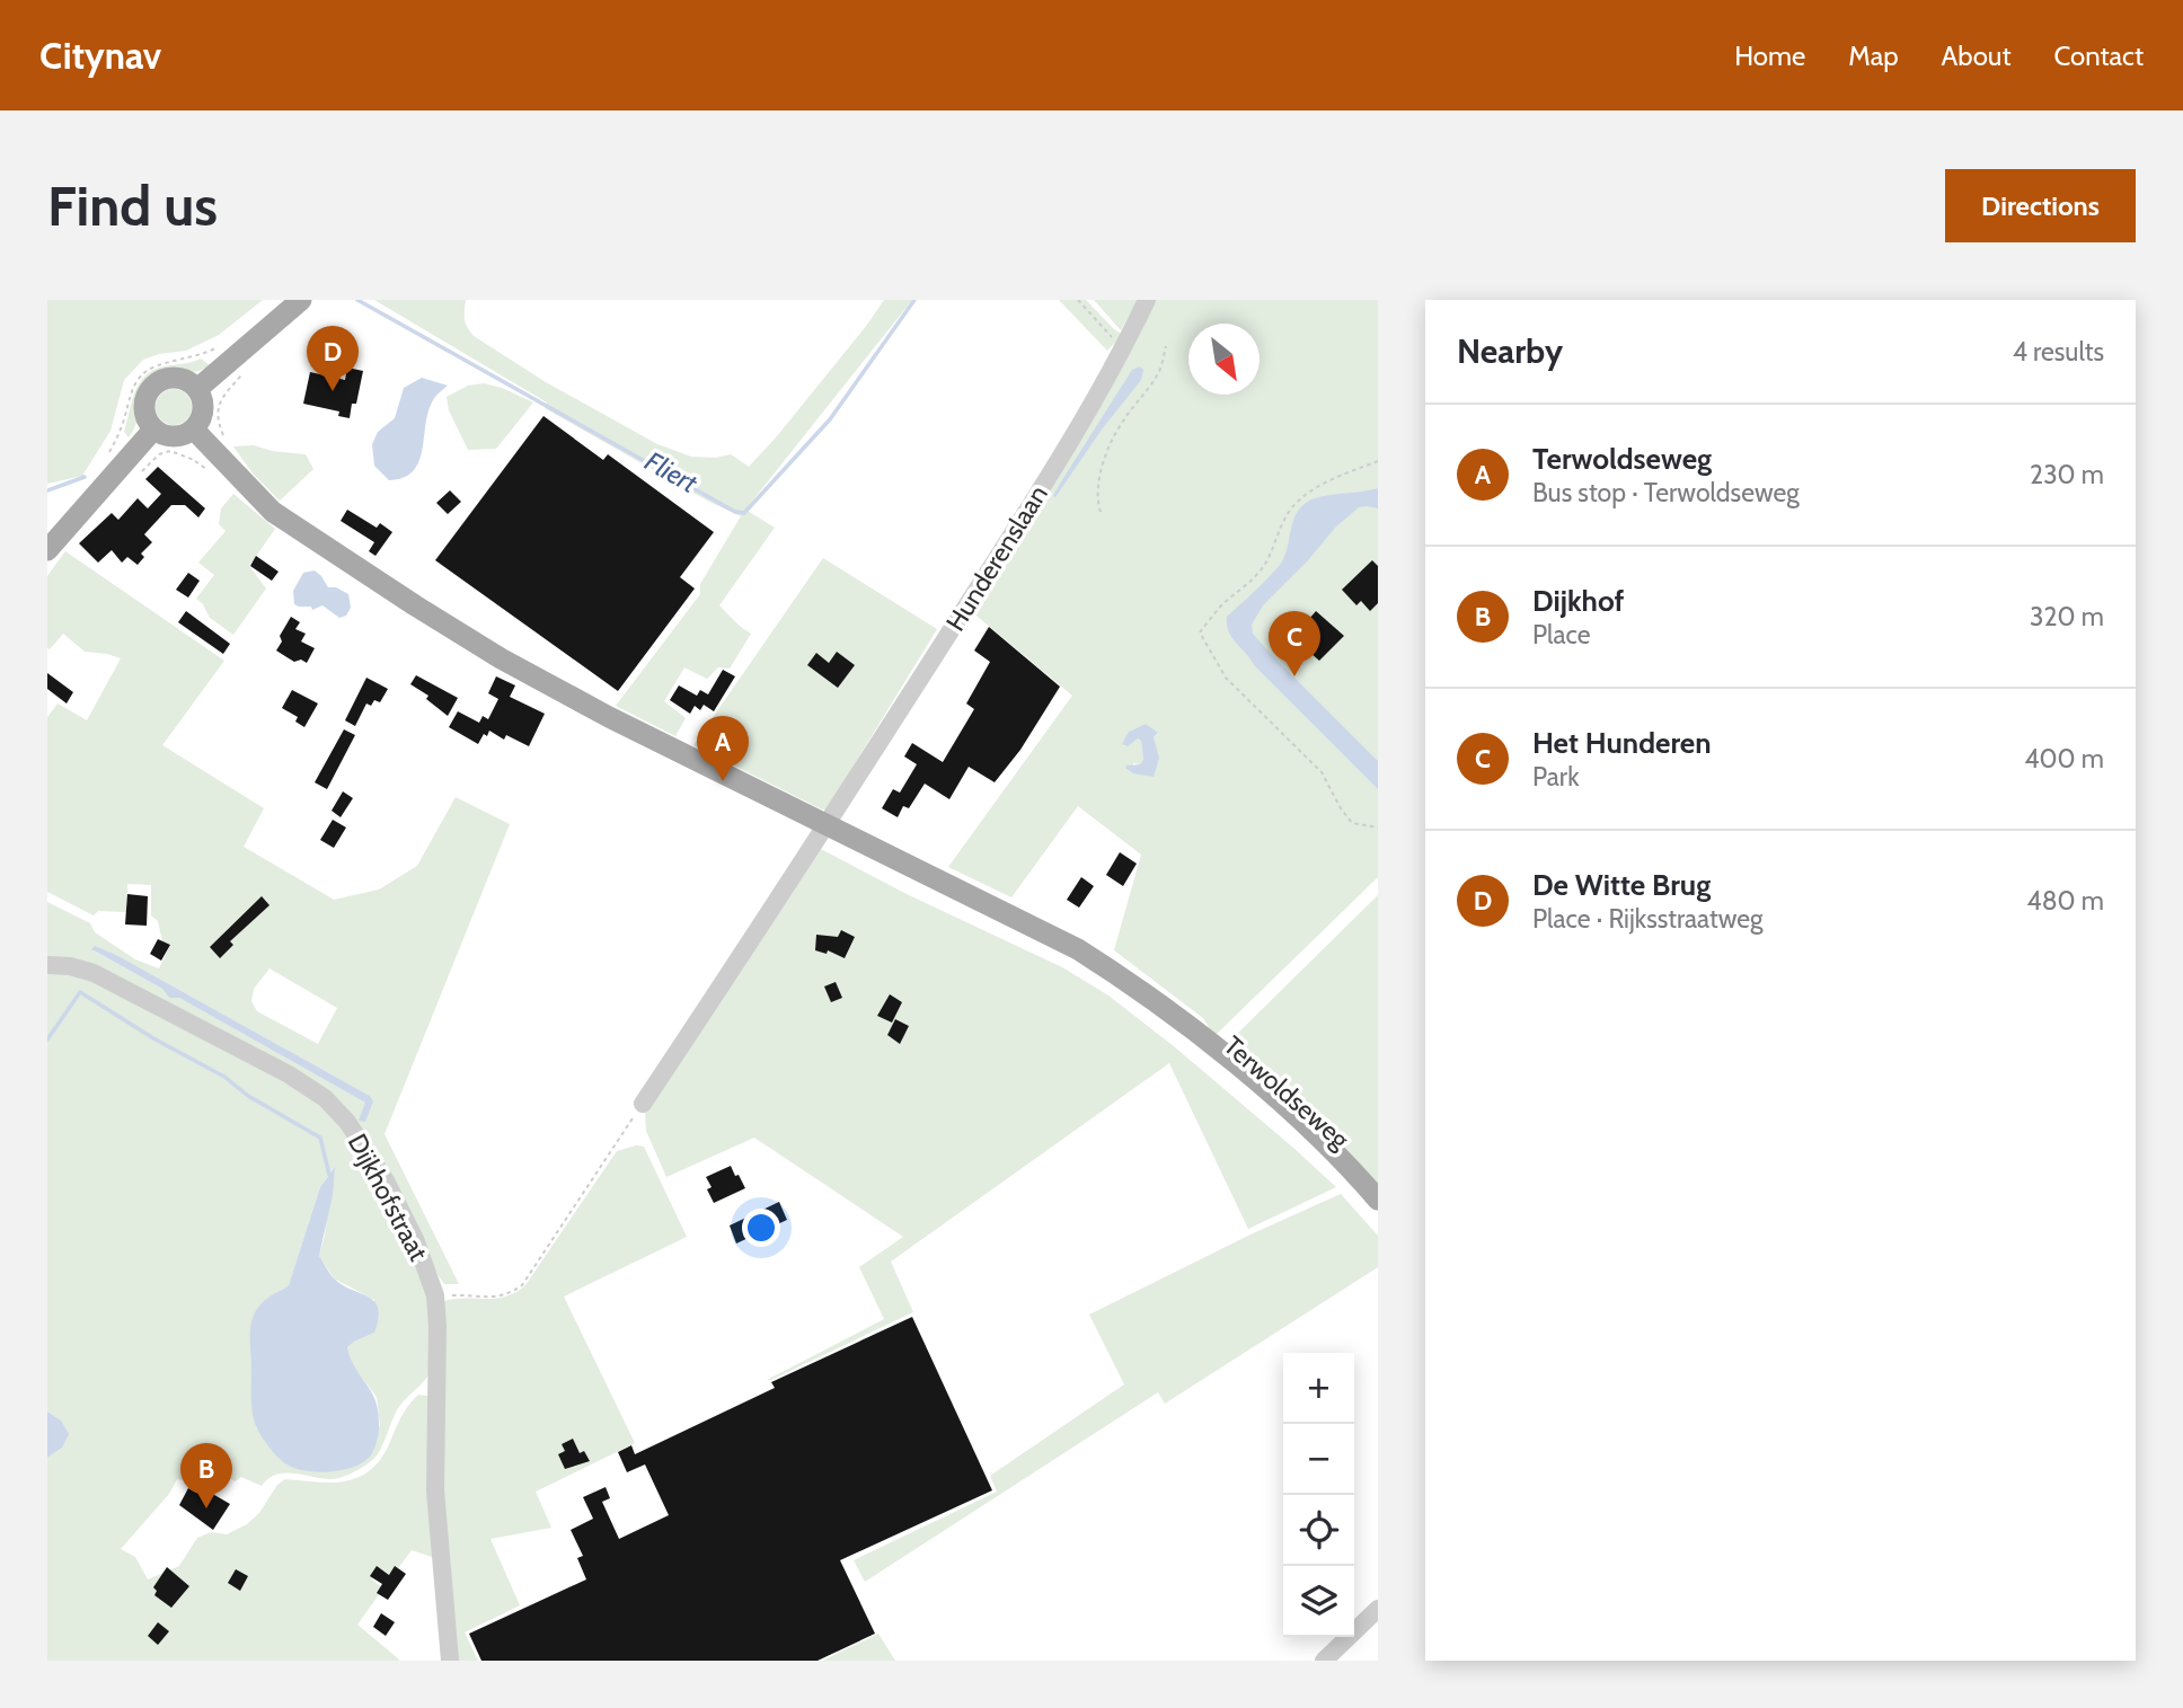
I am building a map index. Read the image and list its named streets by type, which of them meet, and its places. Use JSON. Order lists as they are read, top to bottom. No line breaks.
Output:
{"streets":{"main road":["Terwoldseweg"],"street":["Hunderenslaan","Dijkhofstraat"]},"crossings":[["Hunderenslaan","Terwoldseweg"]],"water":["Fliert"],"north":"bottom right","page":{"header":"Citynav","nav":["Home","Map","About","Contact"],"buttons":"Directions","title":"Find us","heading":["Nearby","4 results"],"pins":["D","C","A","B"],"list":[{"mark":"A","name":"Terwoldseweg","note":"Bus stop · Terwoldseweg","value":"230 m"},{"mark":"B","name":"Dijkhof","note":"Place","value":"320 m"},{"mark":"C","name":"Het Hunderen","note":"Park","value":"400 m"},{"mark":"D","name":"De Witte Brug","note":"Place · Rijksstraatweg","value":"480 m"}],"map_buttons":["+","−"]}}
